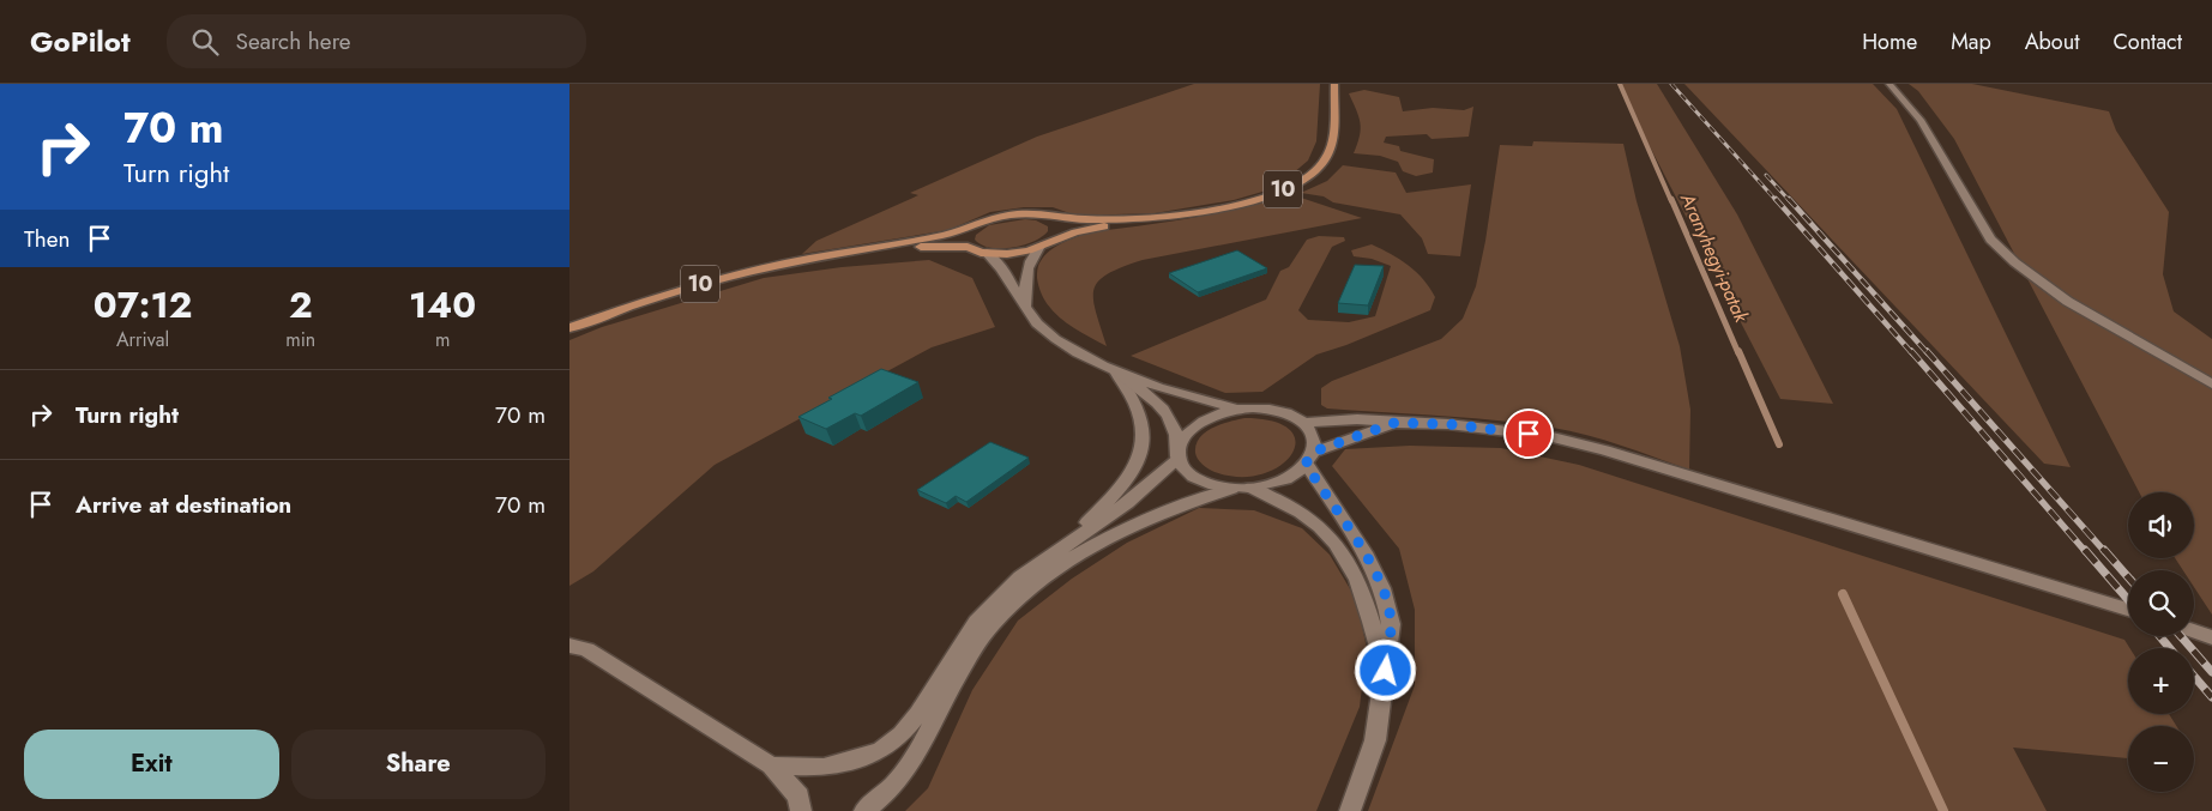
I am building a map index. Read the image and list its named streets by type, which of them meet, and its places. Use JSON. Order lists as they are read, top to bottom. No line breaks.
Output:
{"streets":{"main road":["10"]},"water":["Aranyhegyi-patak"],"page":{"header":"GoPilot","search":"Search here","nav":["Home","Map","About","Contact"],"turn":["70 m","Turn right"],"then":"Then","eta":["07:12","Arrival","2","min","140","m"],"list":[{"name":"Turn right","value":"70 m"},{"name":"Arrive at destination","value":"70 m"}],"map_buttons":["+","−"],"buttons":["Exit","Share"]}}
